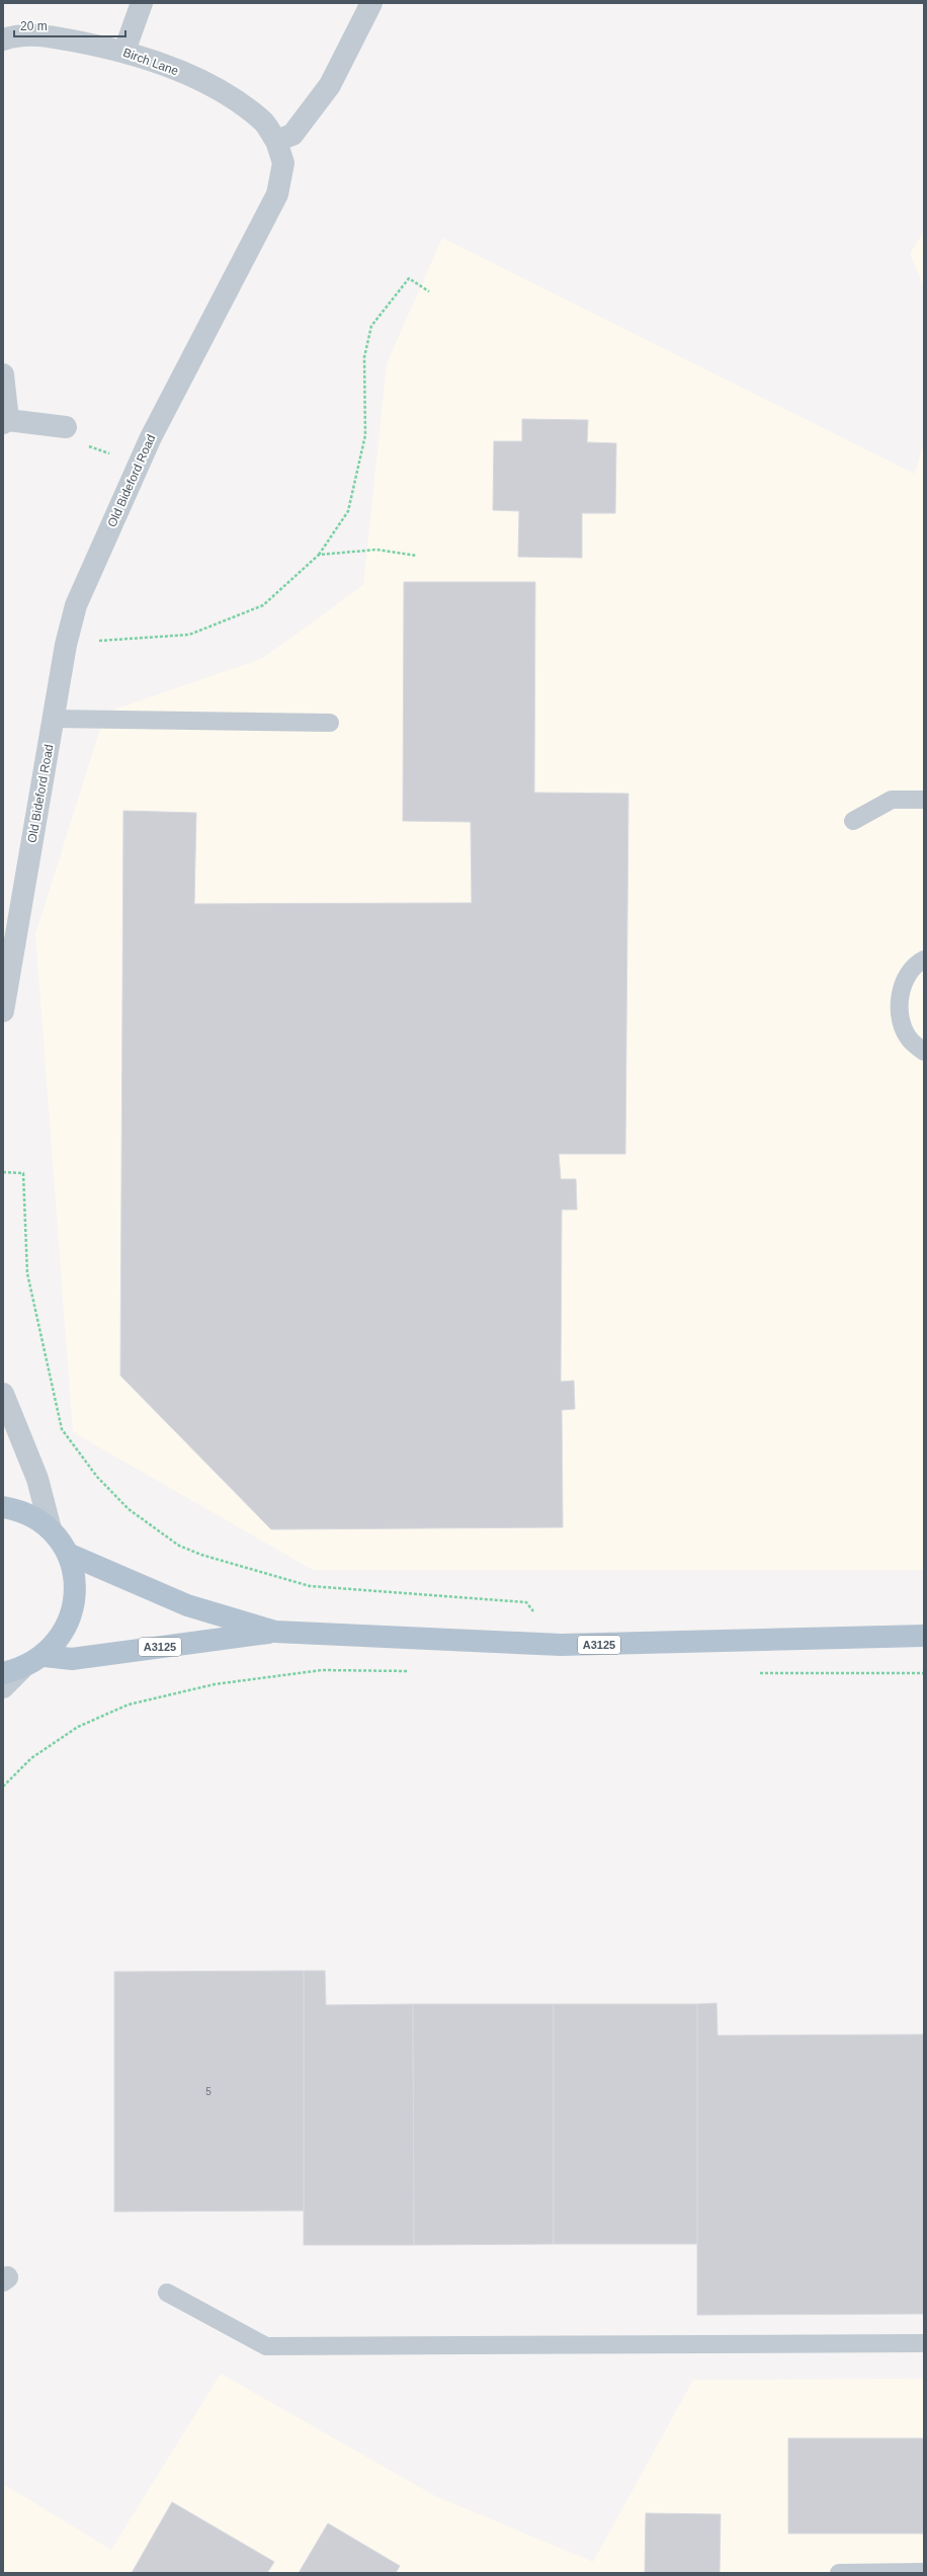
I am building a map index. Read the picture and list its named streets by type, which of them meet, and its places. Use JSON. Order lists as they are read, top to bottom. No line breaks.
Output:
{"streets":{"main road":["A3125"],"street":["Birch Lane","Old Bideford Road"]},"crossings":[["Birch Lane","Old Bideford Road"]],"house_numbers":["5"],"scale_bar":"20 m"}
